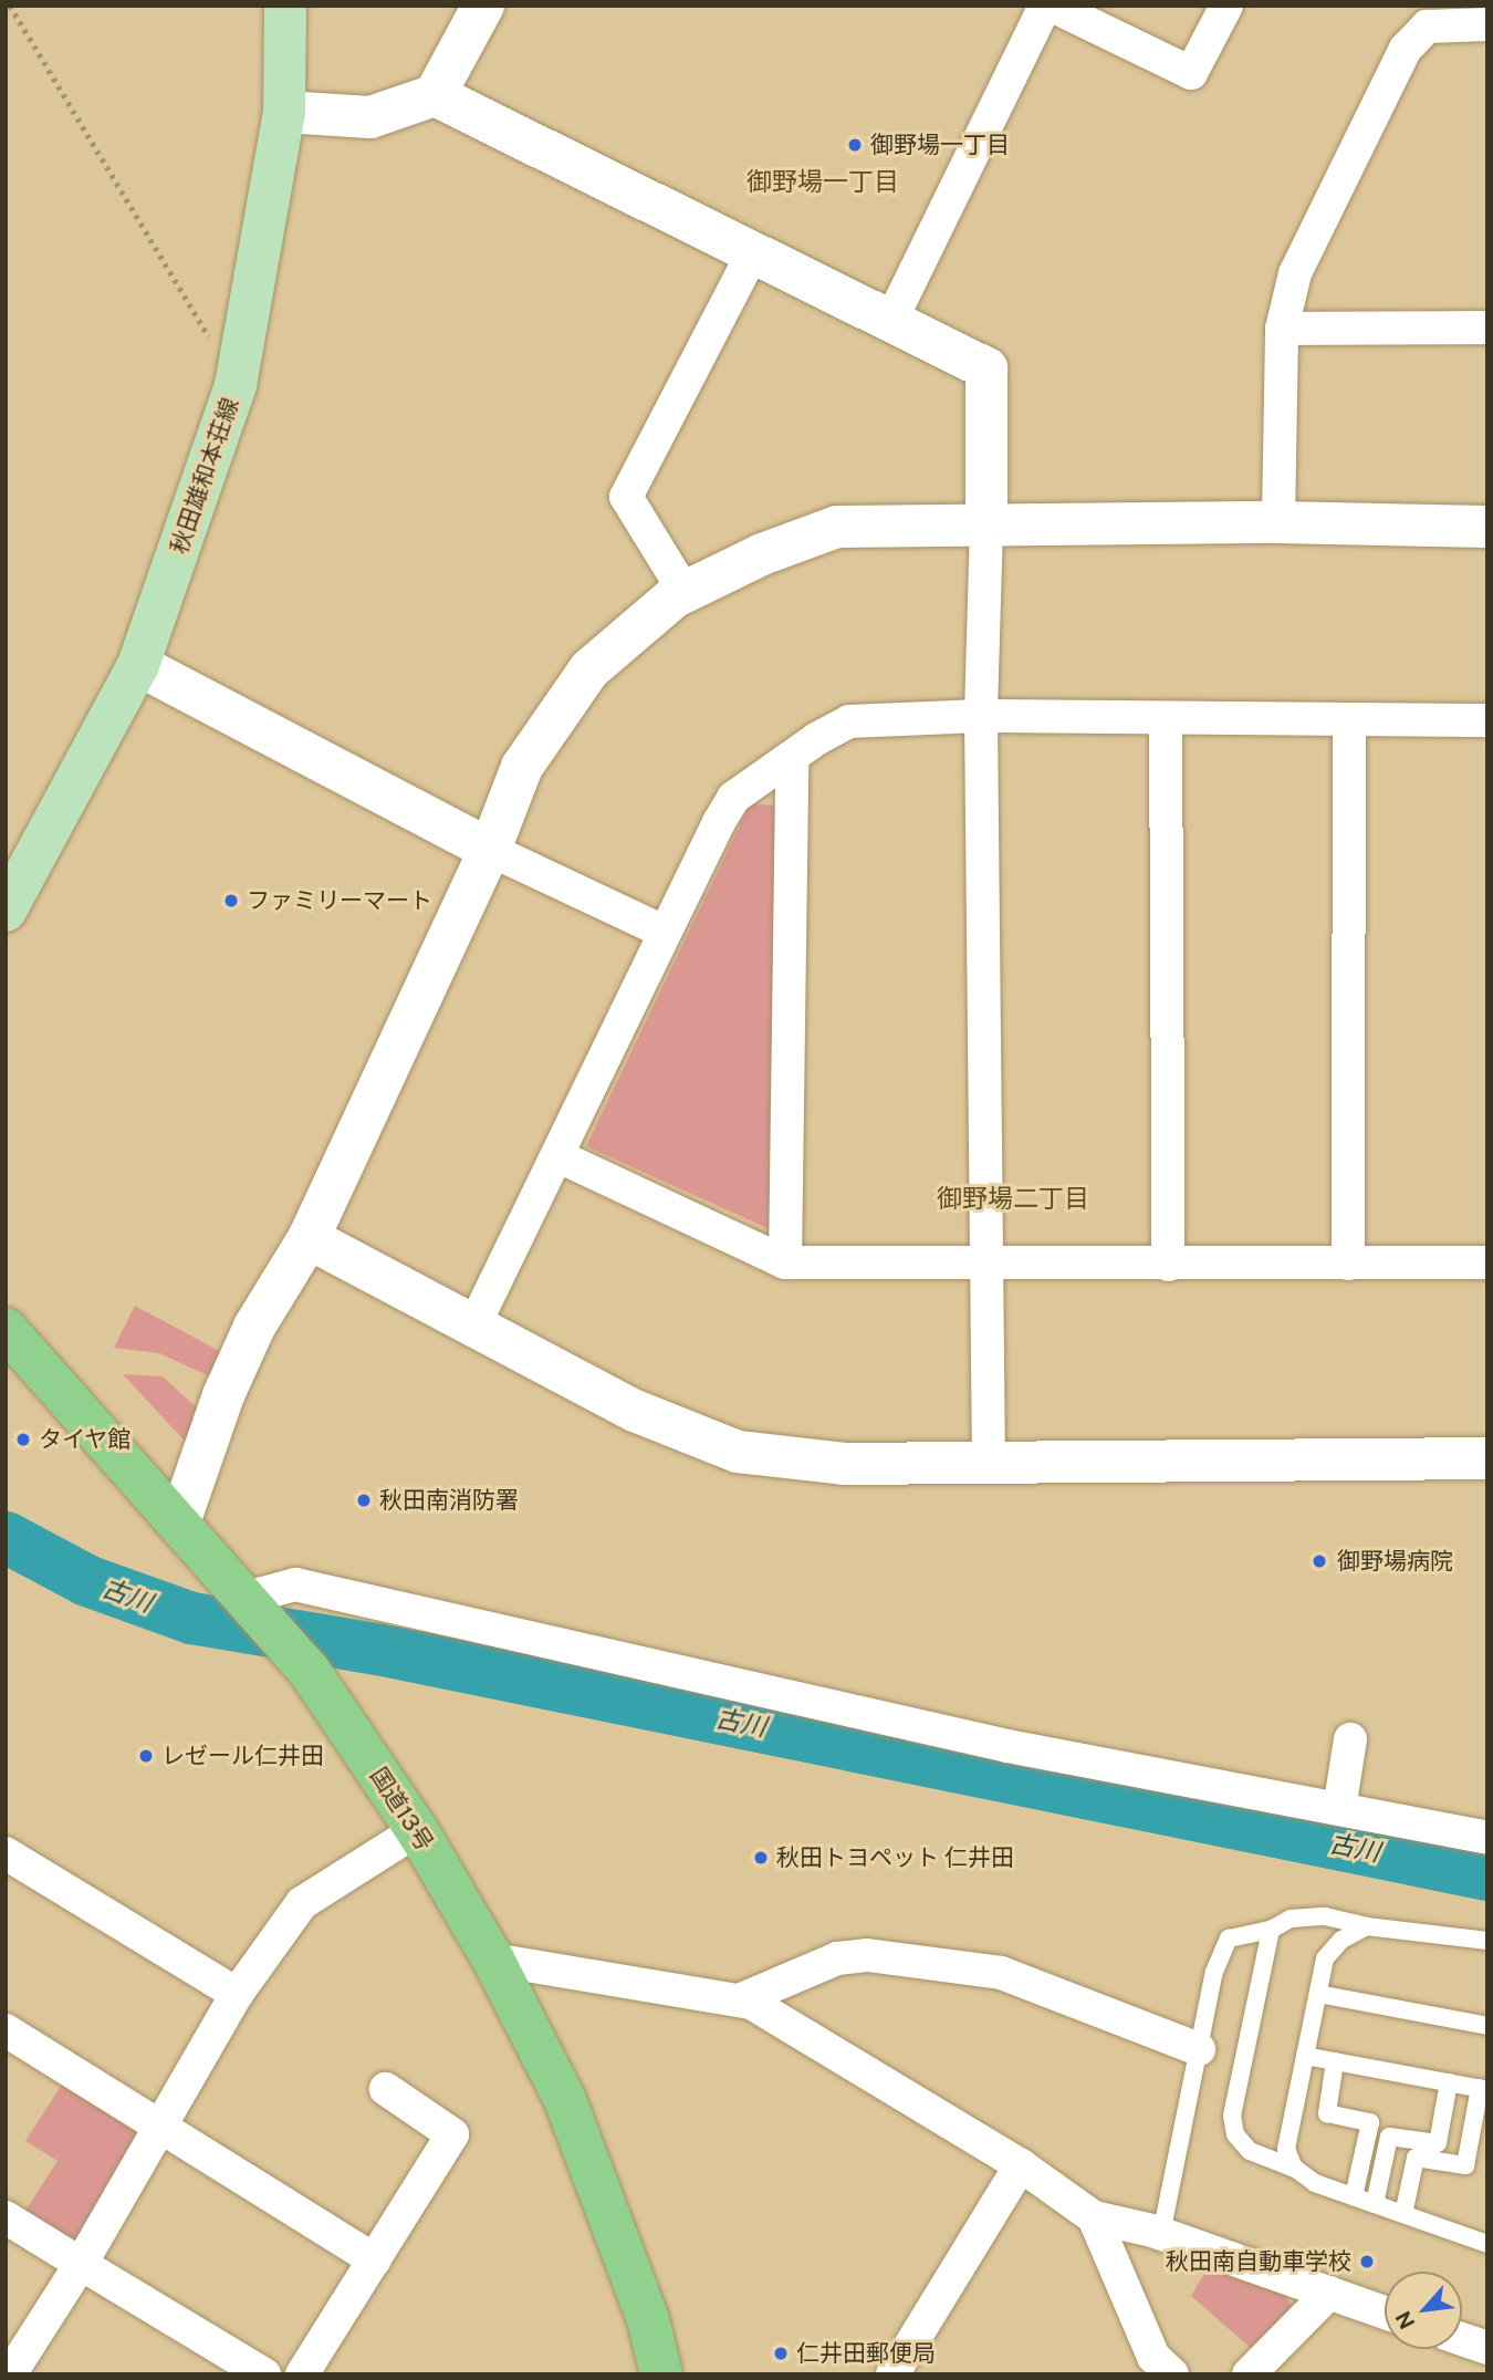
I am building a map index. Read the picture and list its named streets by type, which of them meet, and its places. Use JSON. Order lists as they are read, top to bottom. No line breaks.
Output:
{"streets":{"highway":["国道13号"],"main road":["秋田雄和本荘線"]},"districts":["御野場一丁目","御野場二丁目"],"water":["古川"],"places":["御野場一丁目","ファミリーマート","タイヤ館","秋田南消防署","御野場病院","レゼール仁井田","秋田トヨペット 仁井田","秋田南自動車学校","仁井田郵便局"],"north":"bottom left"}
